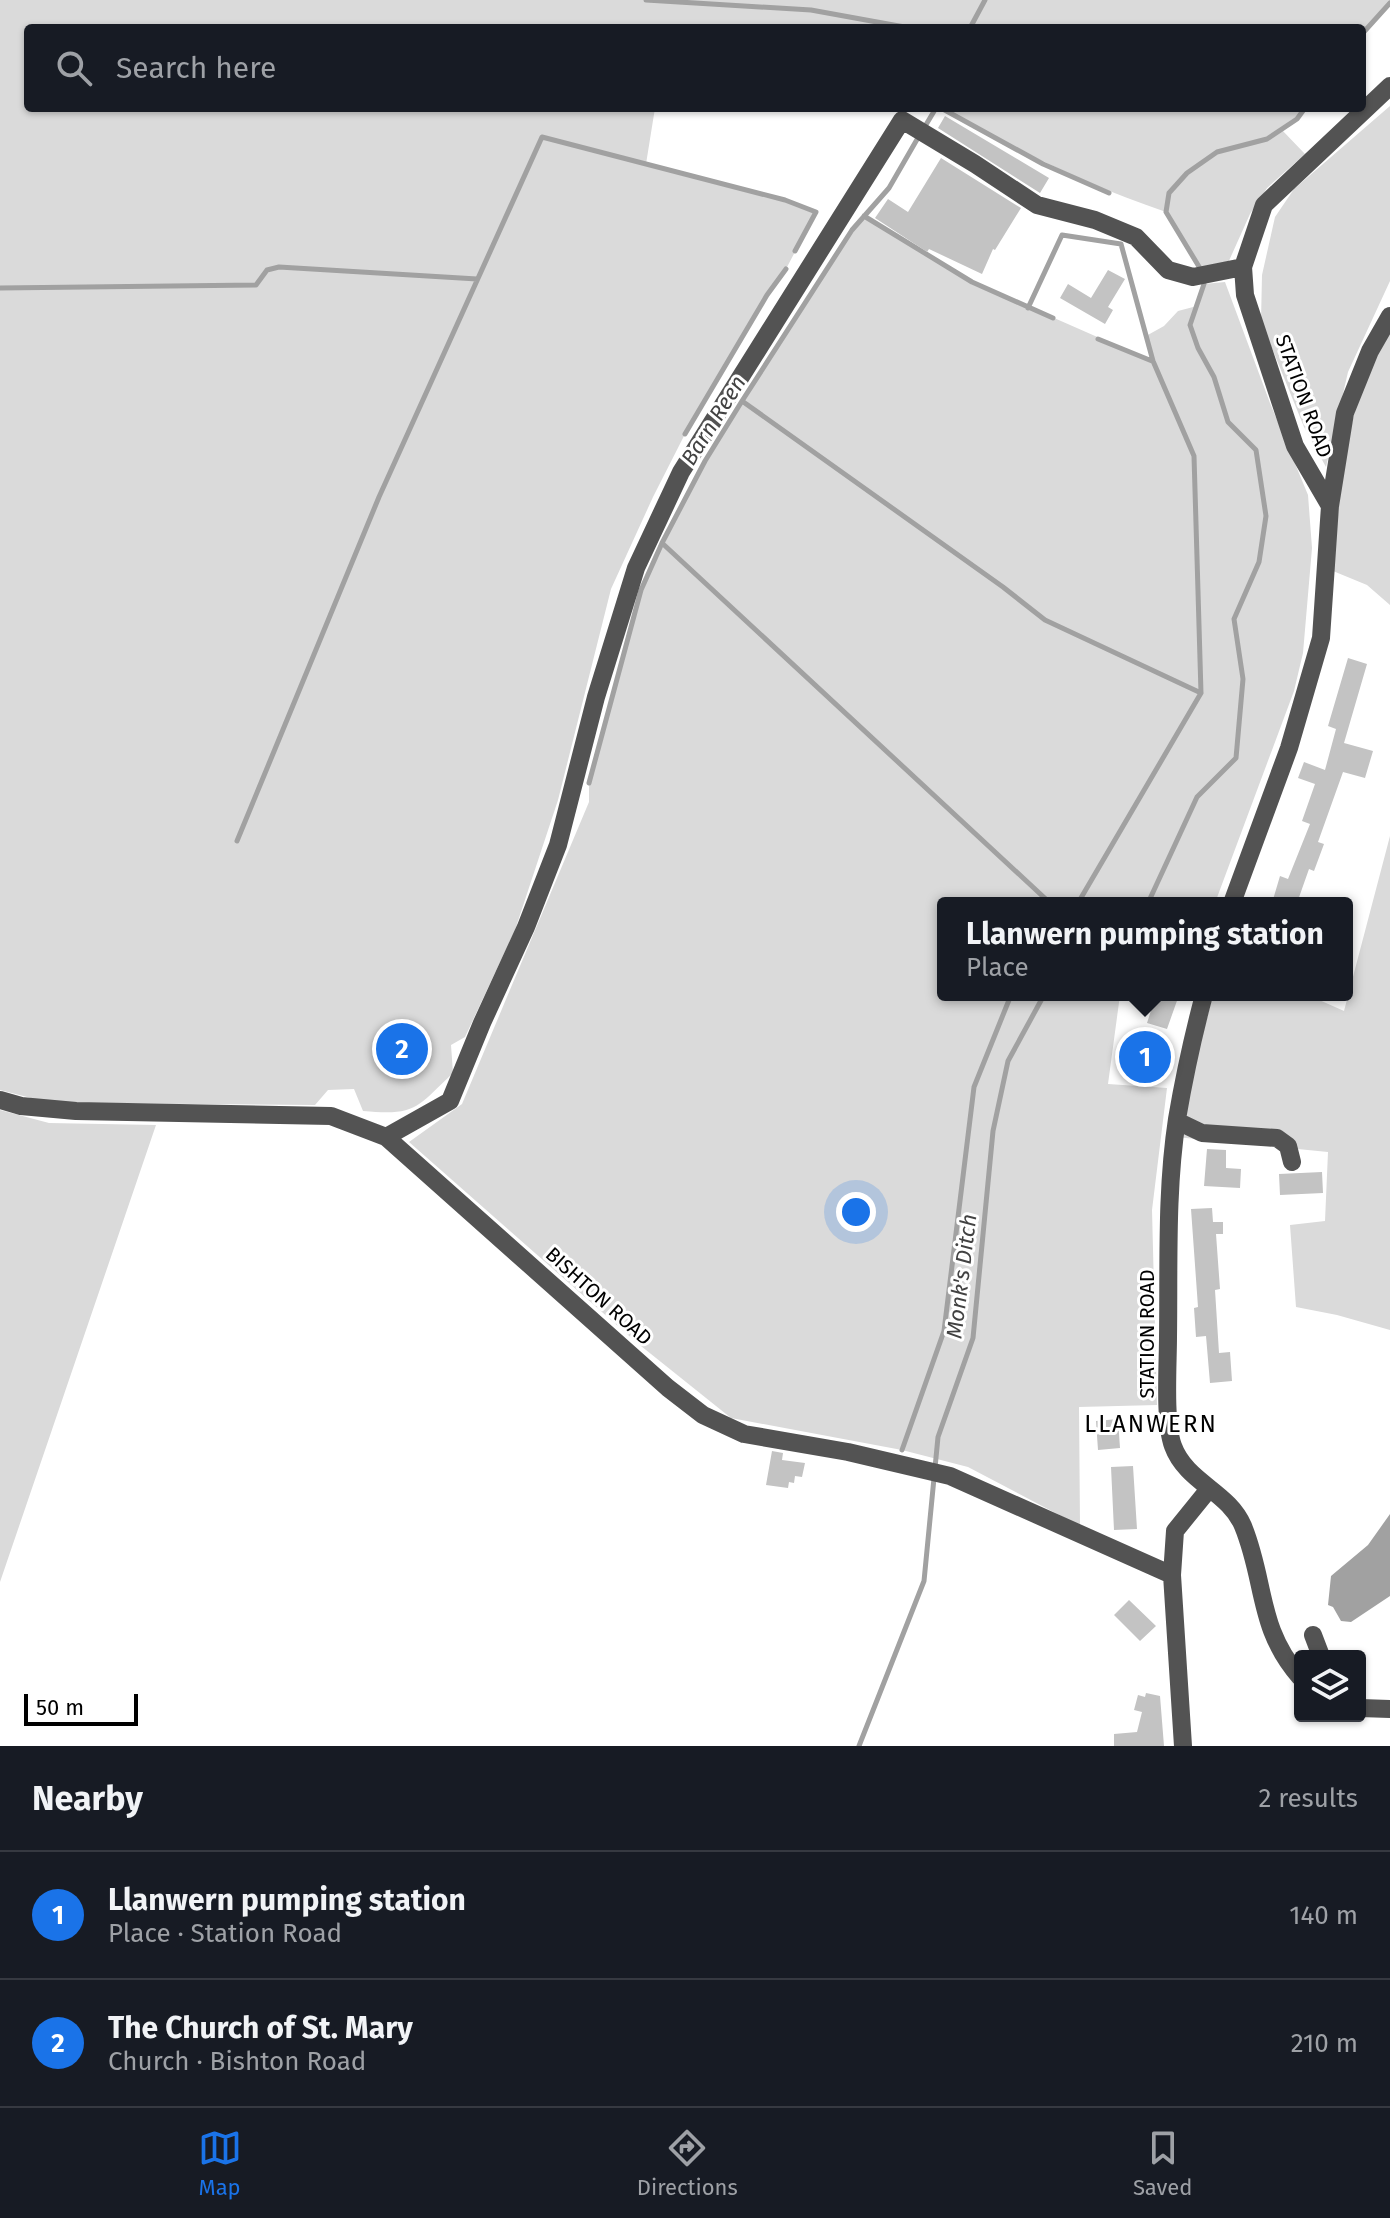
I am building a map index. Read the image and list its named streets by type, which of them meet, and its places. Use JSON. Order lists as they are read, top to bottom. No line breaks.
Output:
{"streets":{"street":["STATION ROAD","BISHTON ROAD"]},"districts":["LLANWERN"],"water":["Barn Reen","Monk's Ditch"],"scale_bar":"50 m","page":{"search":"Search here","popup":["Llanwern pumping station","Place"],"pins":["2","1"],"scale":"50 m","heading":["Nearby","2 results"],"list":[{"mark":"1","name":"Llanwern pumping station","note":"Place · Station Road","value":"140 m"},{"mark":"2","name":"The Church of St. Mary","note":"Church · Bishton Road","value":"210 m"}],"nav":["Map","Directions","Saved"]}}
